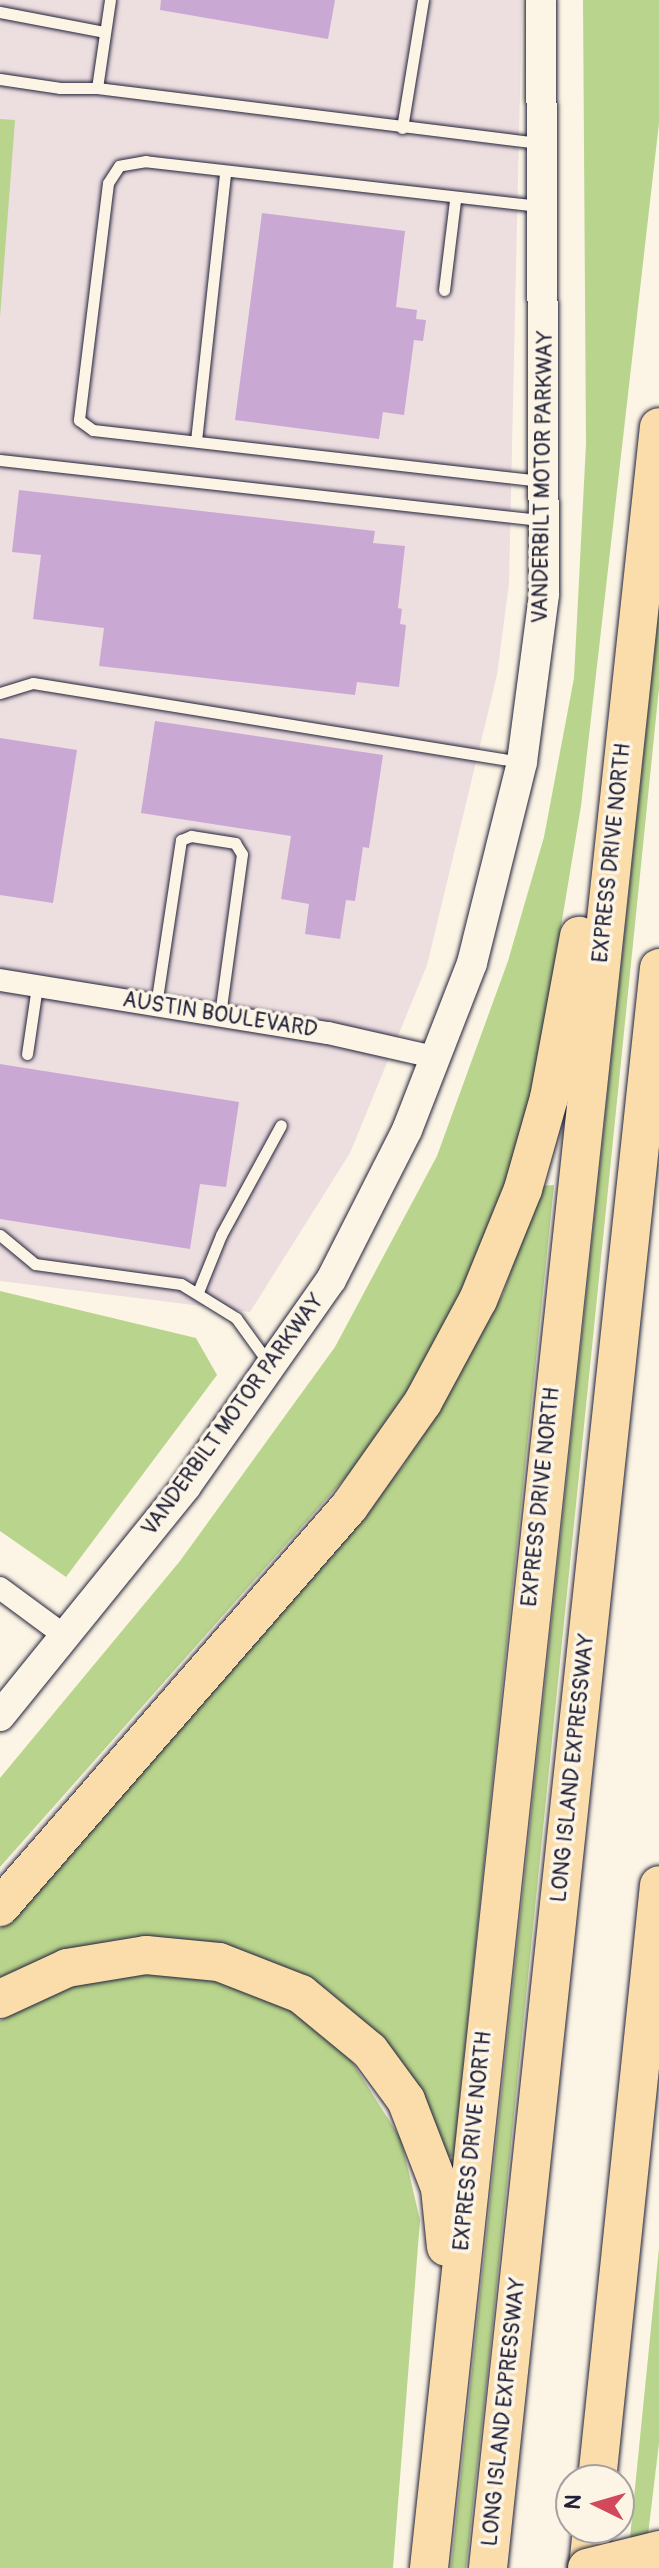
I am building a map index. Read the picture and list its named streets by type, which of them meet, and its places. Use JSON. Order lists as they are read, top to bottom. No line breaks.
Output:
{"streets":{"highway":["EXPRESS DRIVE NORTH","LONG ISLAND EXPRESSWAY"],"main road":["VANDERBILT MOTOR PARKWAY"],"street":["AUSTIN BOULEVARD"]},"crossings":[["VANDERBILT MOTOR PARKWAY","AUSTIN BOULEVARD"]],"north":"left"}
